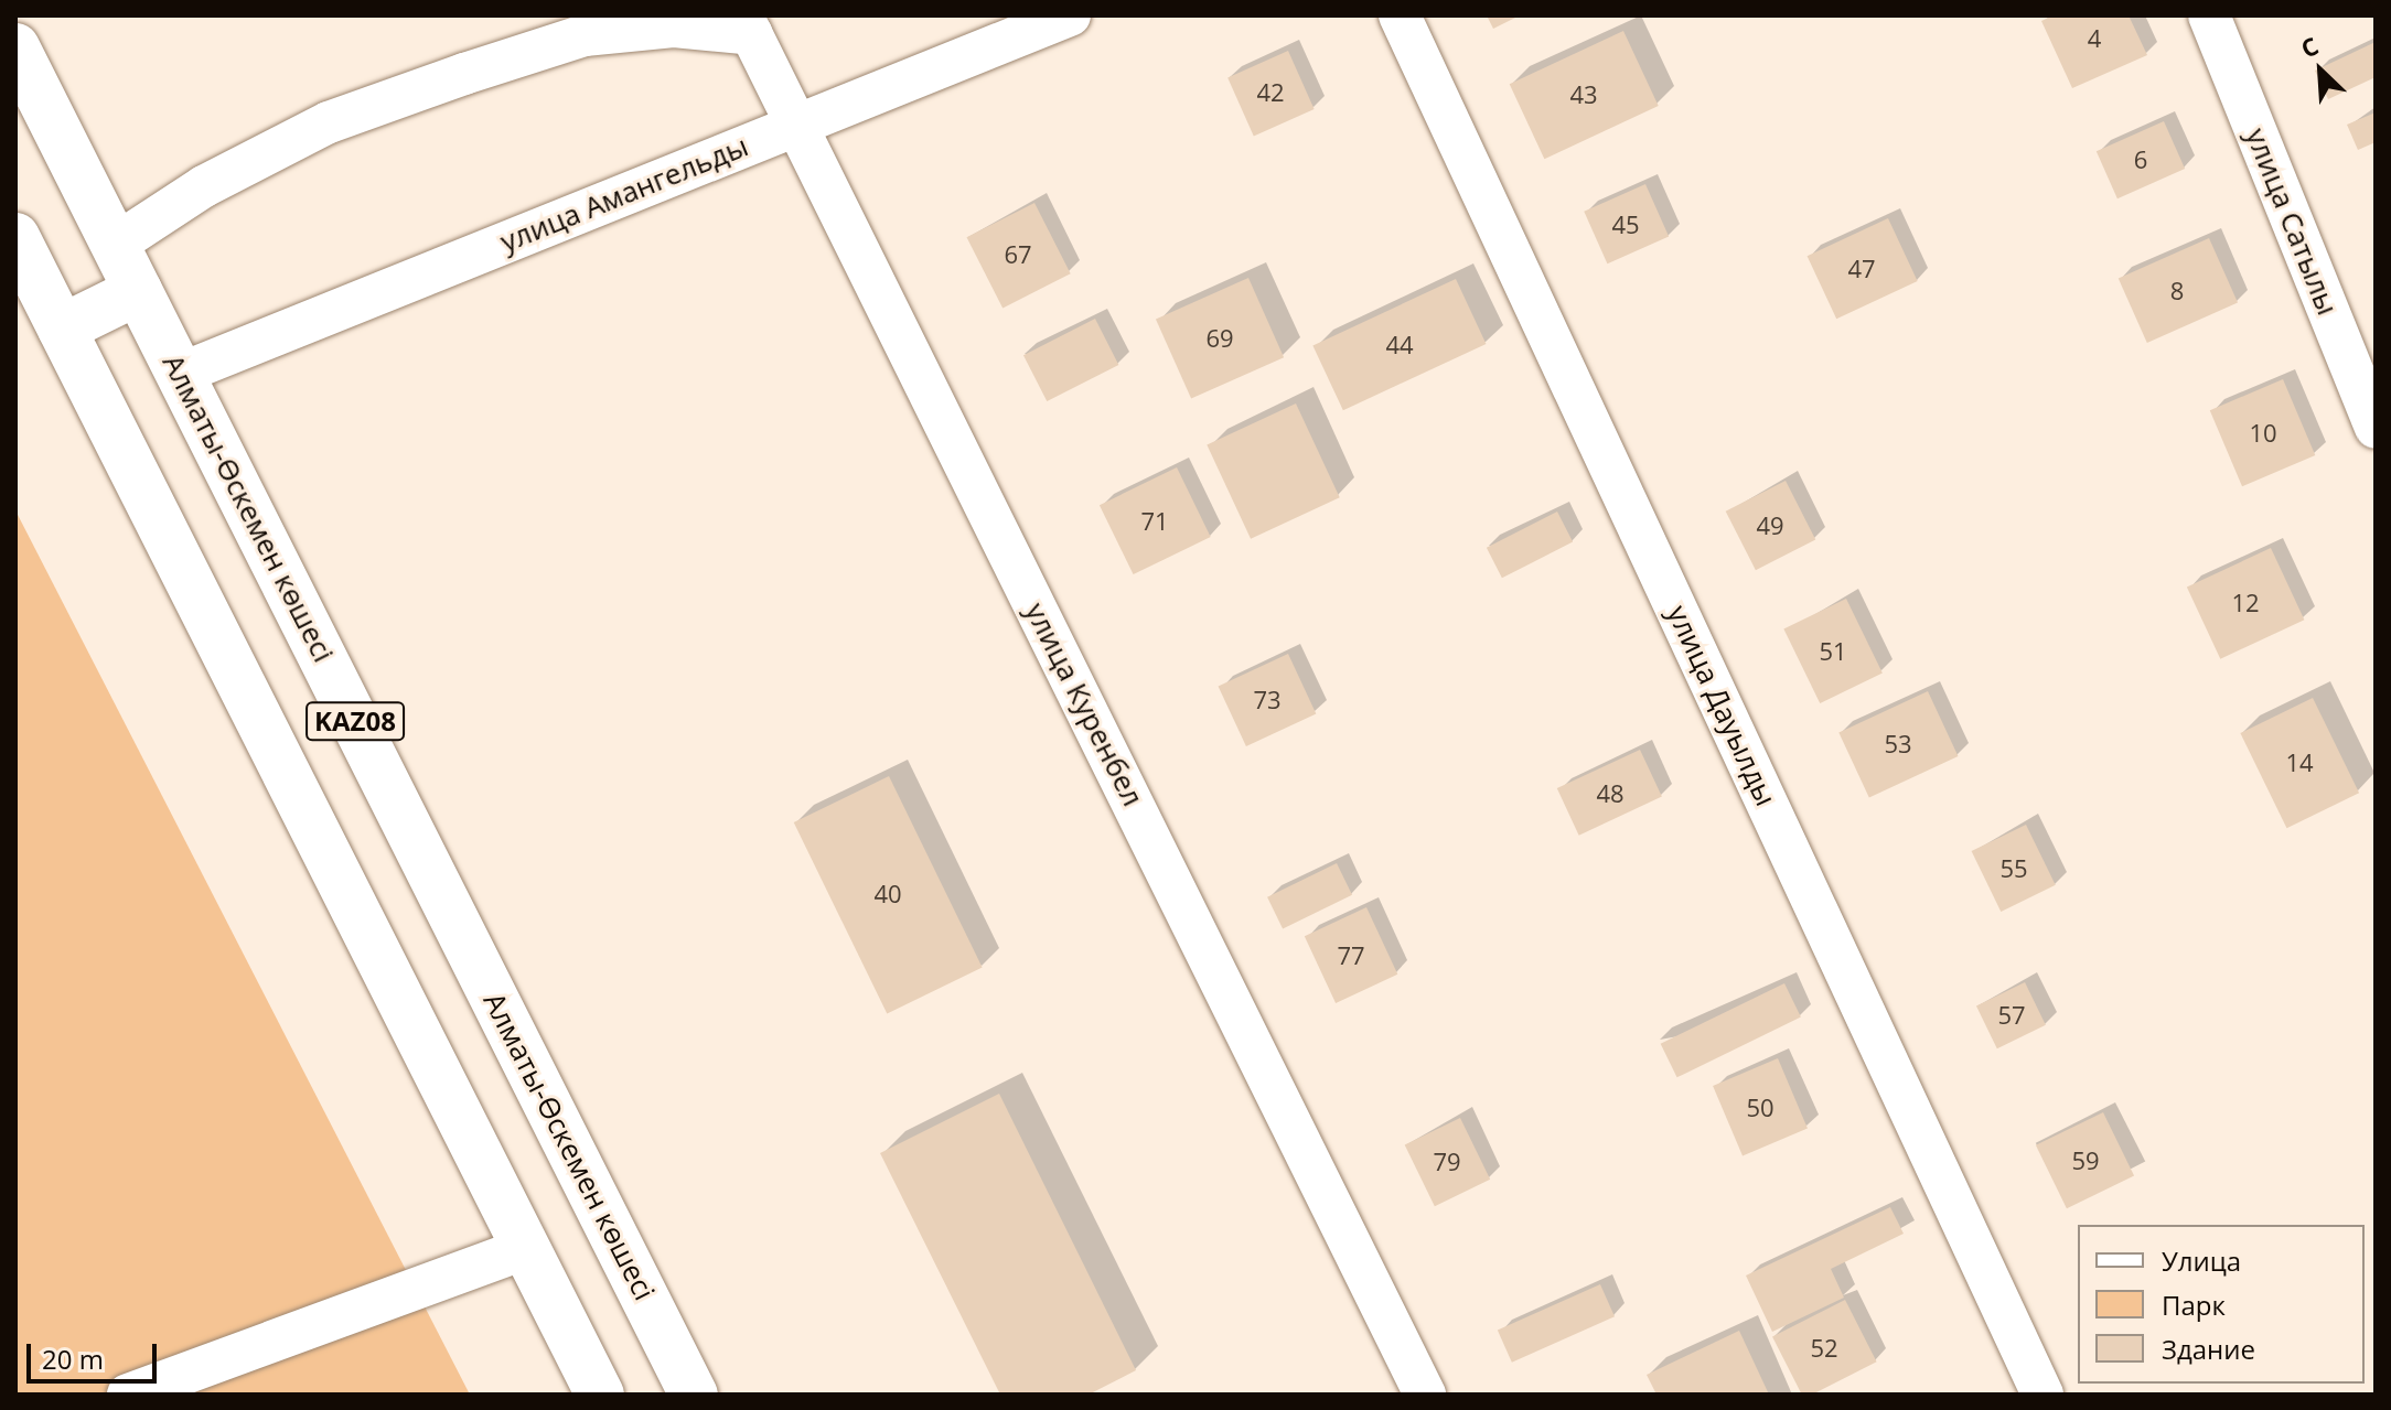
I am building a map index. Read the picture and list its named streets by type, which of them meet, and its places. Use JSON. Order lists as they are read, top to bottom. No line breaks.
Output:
{"streets":{"highway":["Алматы-Өскемен көшесі","KAZ08"],"street":["улица Амангельды","улица Сатылы","улица Куренбел","улица Дауылды"]},"crossings":[["улица Амангельды","Алматы-Өскемен көшесі"],["улица Амангельды","улица Куренбел"]],"house_numbers":["4","42","43","6","45","67","47","8","69","44","10","71","49","12","51","73","53","14","48","55","40","77","57","50","59","79","52"],"legend":["Улица","Парк","Здание"],"scale_bar":"20 m","north":"top left"}
